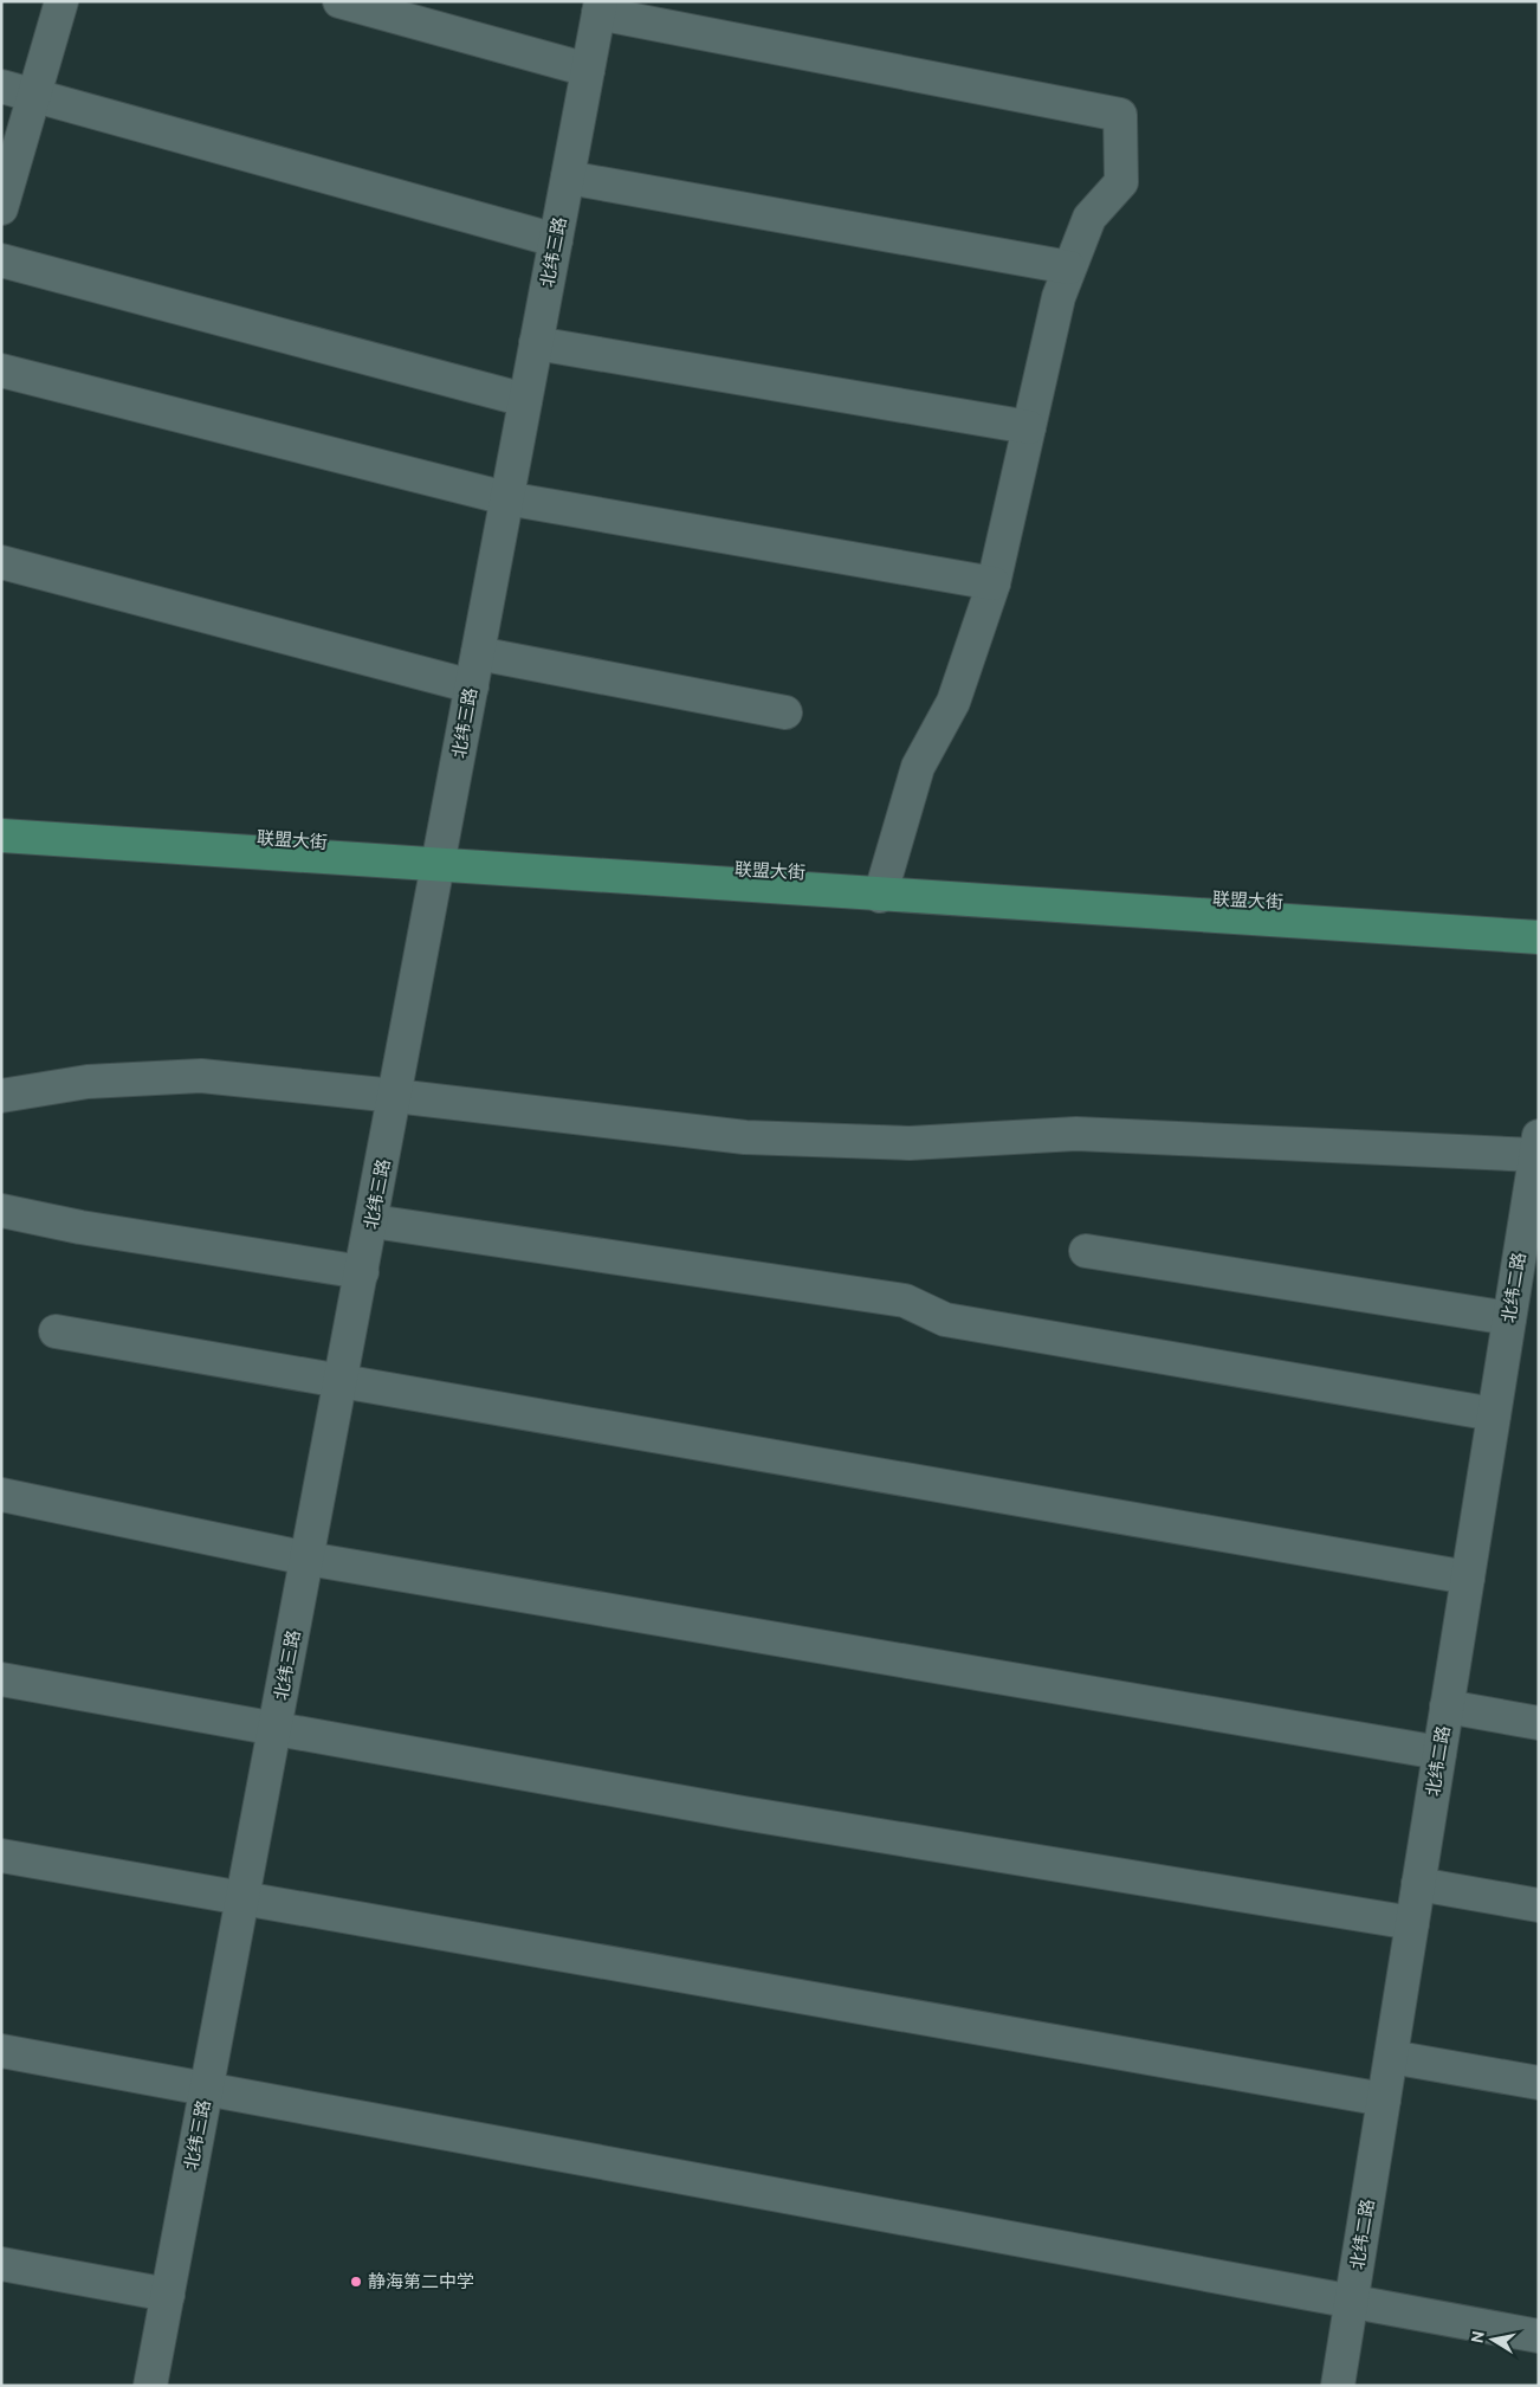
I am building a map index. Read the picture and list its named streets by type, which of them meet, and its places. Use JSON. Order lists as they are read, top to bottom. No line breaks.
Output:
{"streets":{"main road":["联盟大街"],"street":["北纬三路","北纬二路"]},"crossings":[["北纬三路","联盟大街"]],"places":["静海第二中学"],"north":"left"}
